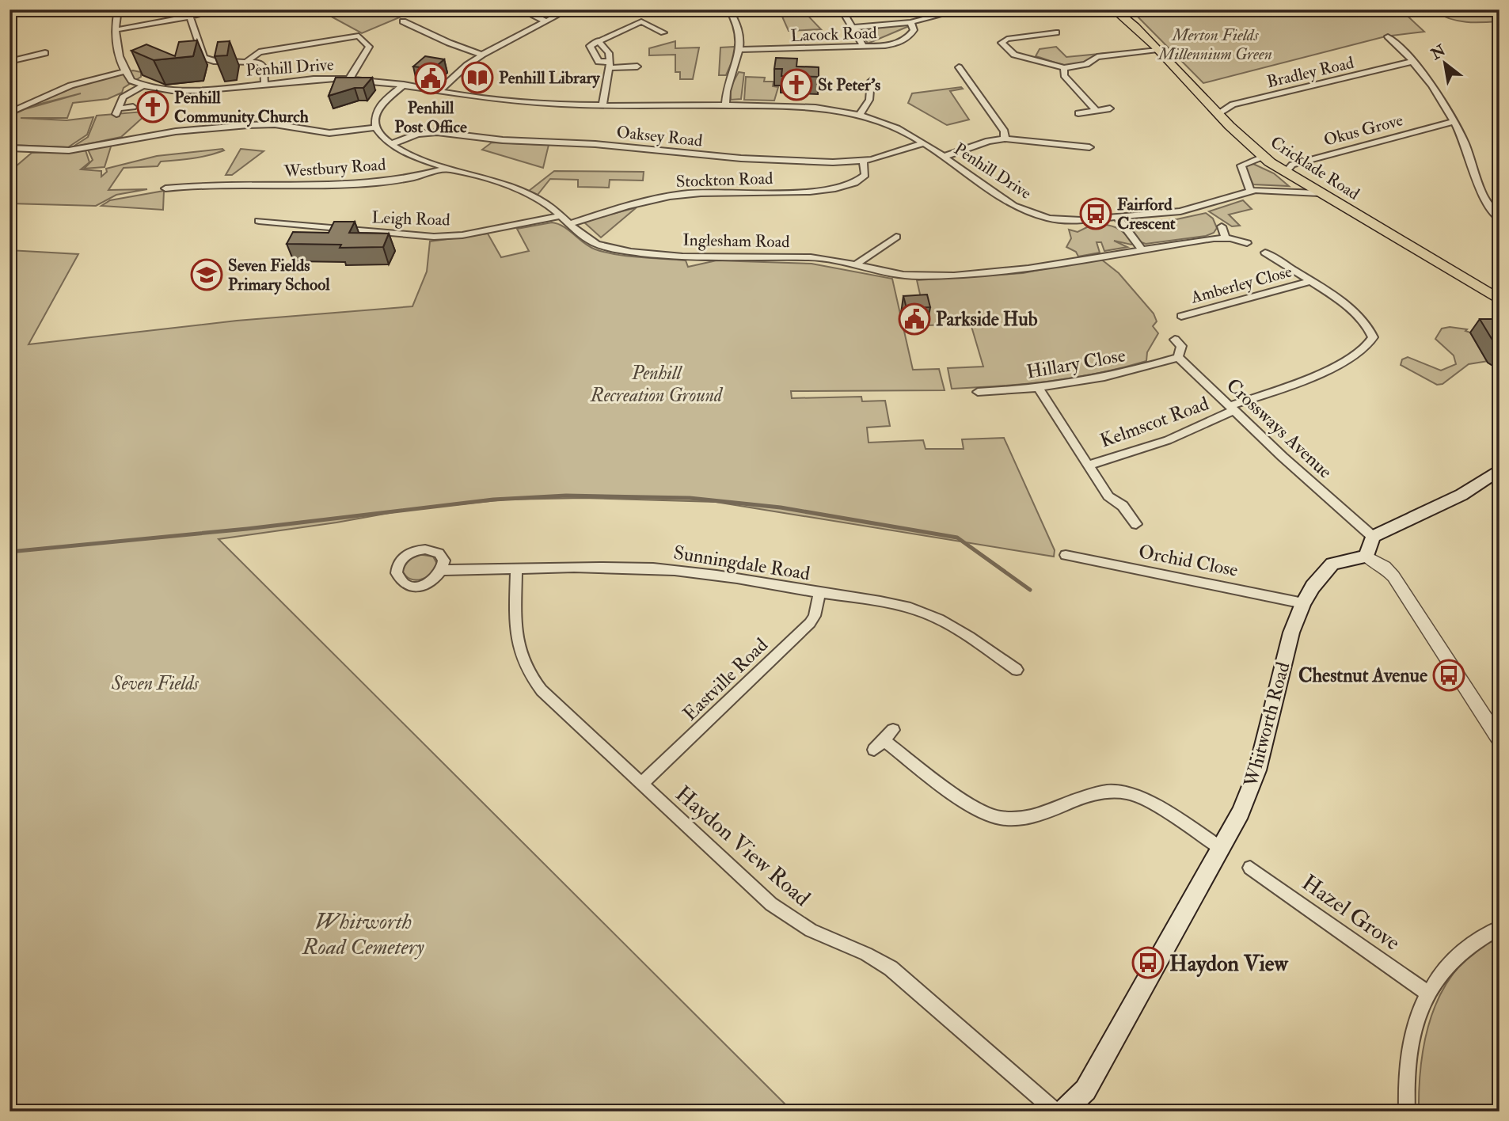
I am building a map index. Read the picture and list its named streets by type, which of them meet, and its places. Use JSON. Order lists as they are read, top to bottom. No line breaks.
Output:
{"streets":{"main road":["Cricklade Road","Whitworth Road"],"street":["Lacock Road","Penhill Drive","Bradley Road","Okus Grove","Oaksey Road","Westbury Road","Stockton Road","Leigh Road","Inglesham Road","Amberley Close","Hillary Close","Kelmscot Road","Crossways Avenue","Orchid Close","Sunningdale Road","Eastville Road","Haydon View Road","Hazel Grove"]},"crossings":[["Penhill Drive","Oaksey Road"],["Penhill Drive","Cricklade Road"],["Bradley Road","Cricklade Road"],["Okus Grove","Cricklade Road"],["Oaksey Road","Stockton Road"],["Oaksey Road","Inglesham Road"],["Westbury Road","Inglesham Road"],["Stockton Road","Inglesham Road"],["Leigh Road","Inglesham Road"],["Hillary Close","Crossways Avenue"],["Kelmscot Road","Crossways Avenue"],["Orchid Close","Whitworth Road"],["Sunningdale Road","Eastville Road"],["Sunningdale Road","Haydon View Road"],["Eastville Road","Haydon View Road"]],"parks":["Merton Fields Millennium Green","Penhill Recreation Ground","Seven Fields","Whitworth Road Cemetery"],"places":{"library":["Penhill Library"],"public building":["Penhill Post Office","Parkside Hub"],"church":["St Peter's","Penhill Community Church"],"bus stop":["Fairford Crescent","Chestnut Avenue","Haydon View"],"school or university":["Seven Fields Primary School"]},"north":"top left"}
